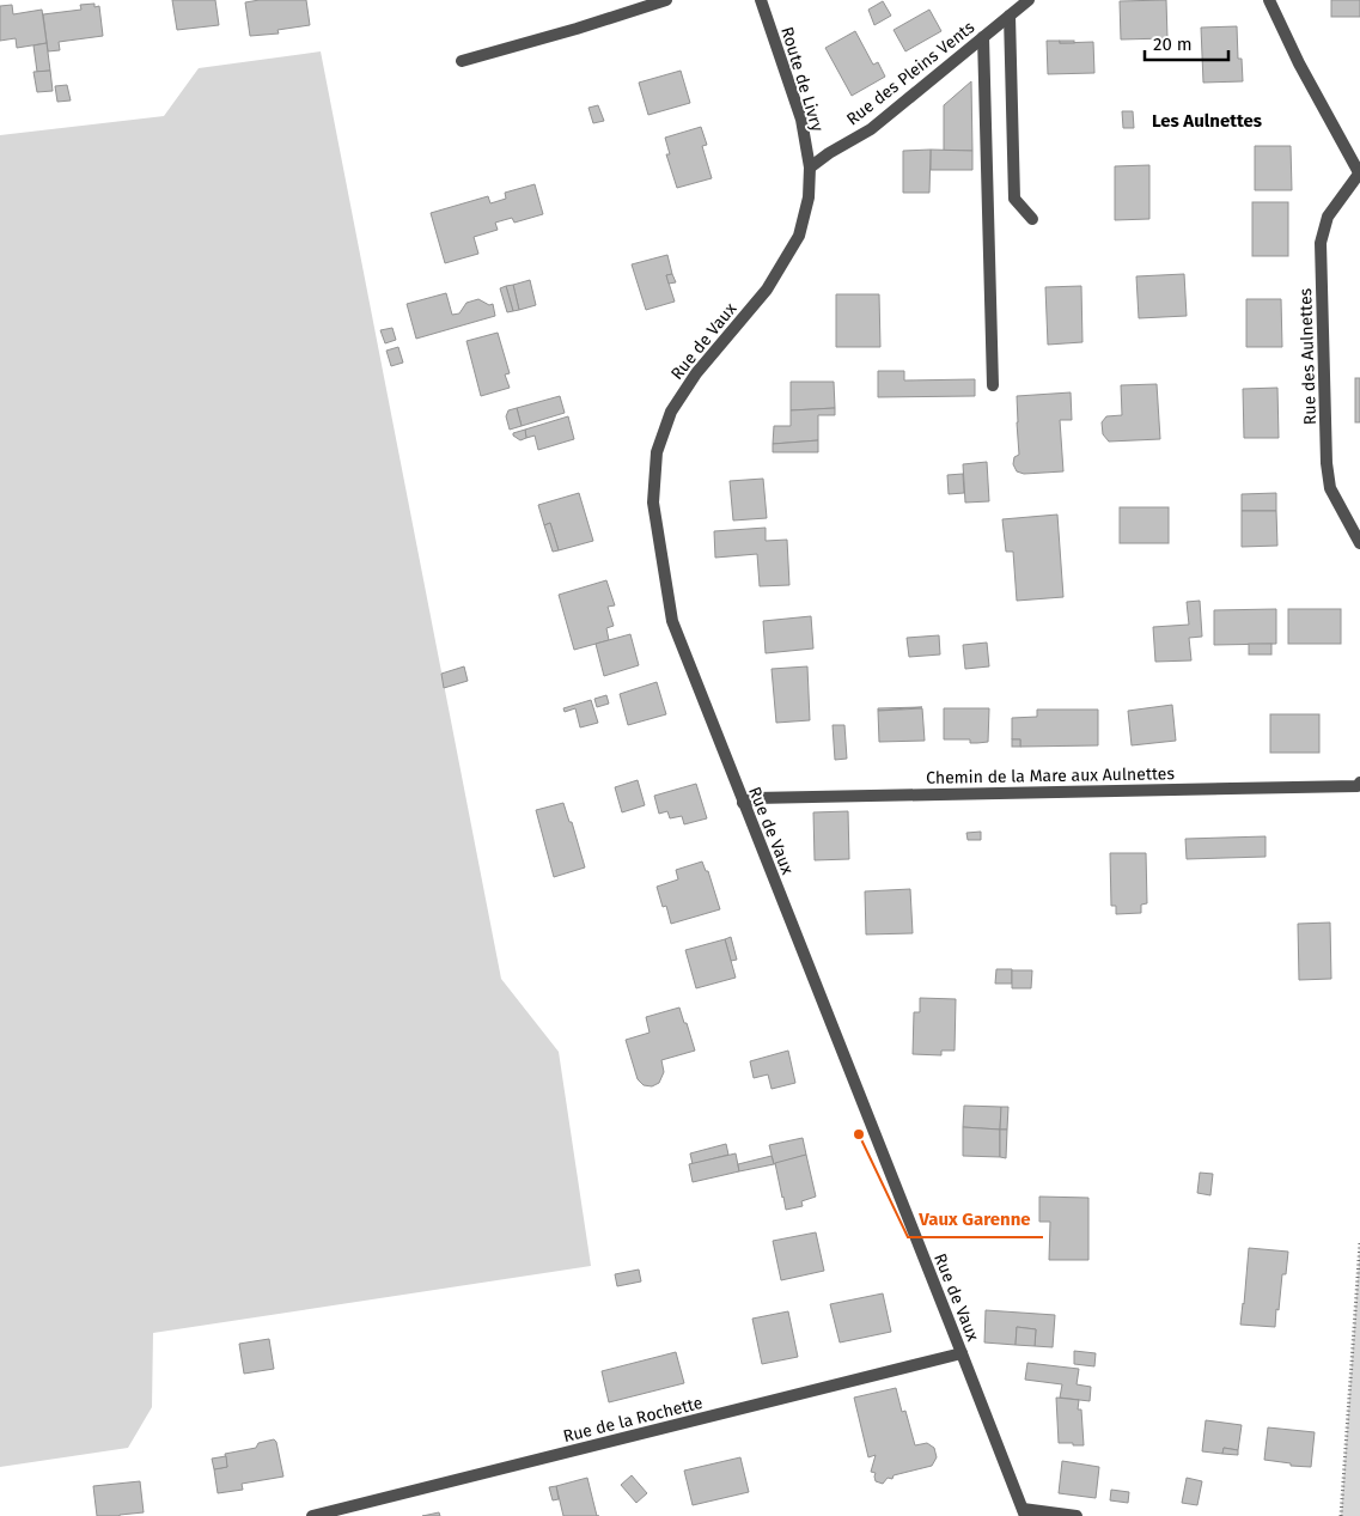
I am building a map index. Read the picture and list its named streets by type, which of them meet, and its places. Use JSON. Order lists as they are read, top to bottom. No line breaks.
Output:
{"streets":{"street":["Rue des Pleins Vents","Route de Livry","Rue de Vaux","Rue des Aulnettes","Chemin de la Mare aux Aulnettes","Rue de la Rochette"]},"crossings":[["Rue des Pleins Vents","Route de Livry"],["Rue des Pleins Vents","Rue de Vaux"],["Route de Livry","Rue de Vaux"],["Rue de Vaux","Chemin de la Mare aux Aulnettes"],["Rue de Vaux","Rue de la Rochette"]],"districts":["Les Aulnettes"],"places":["Vaux Garenne"],"scale_bar":"20 m"}
